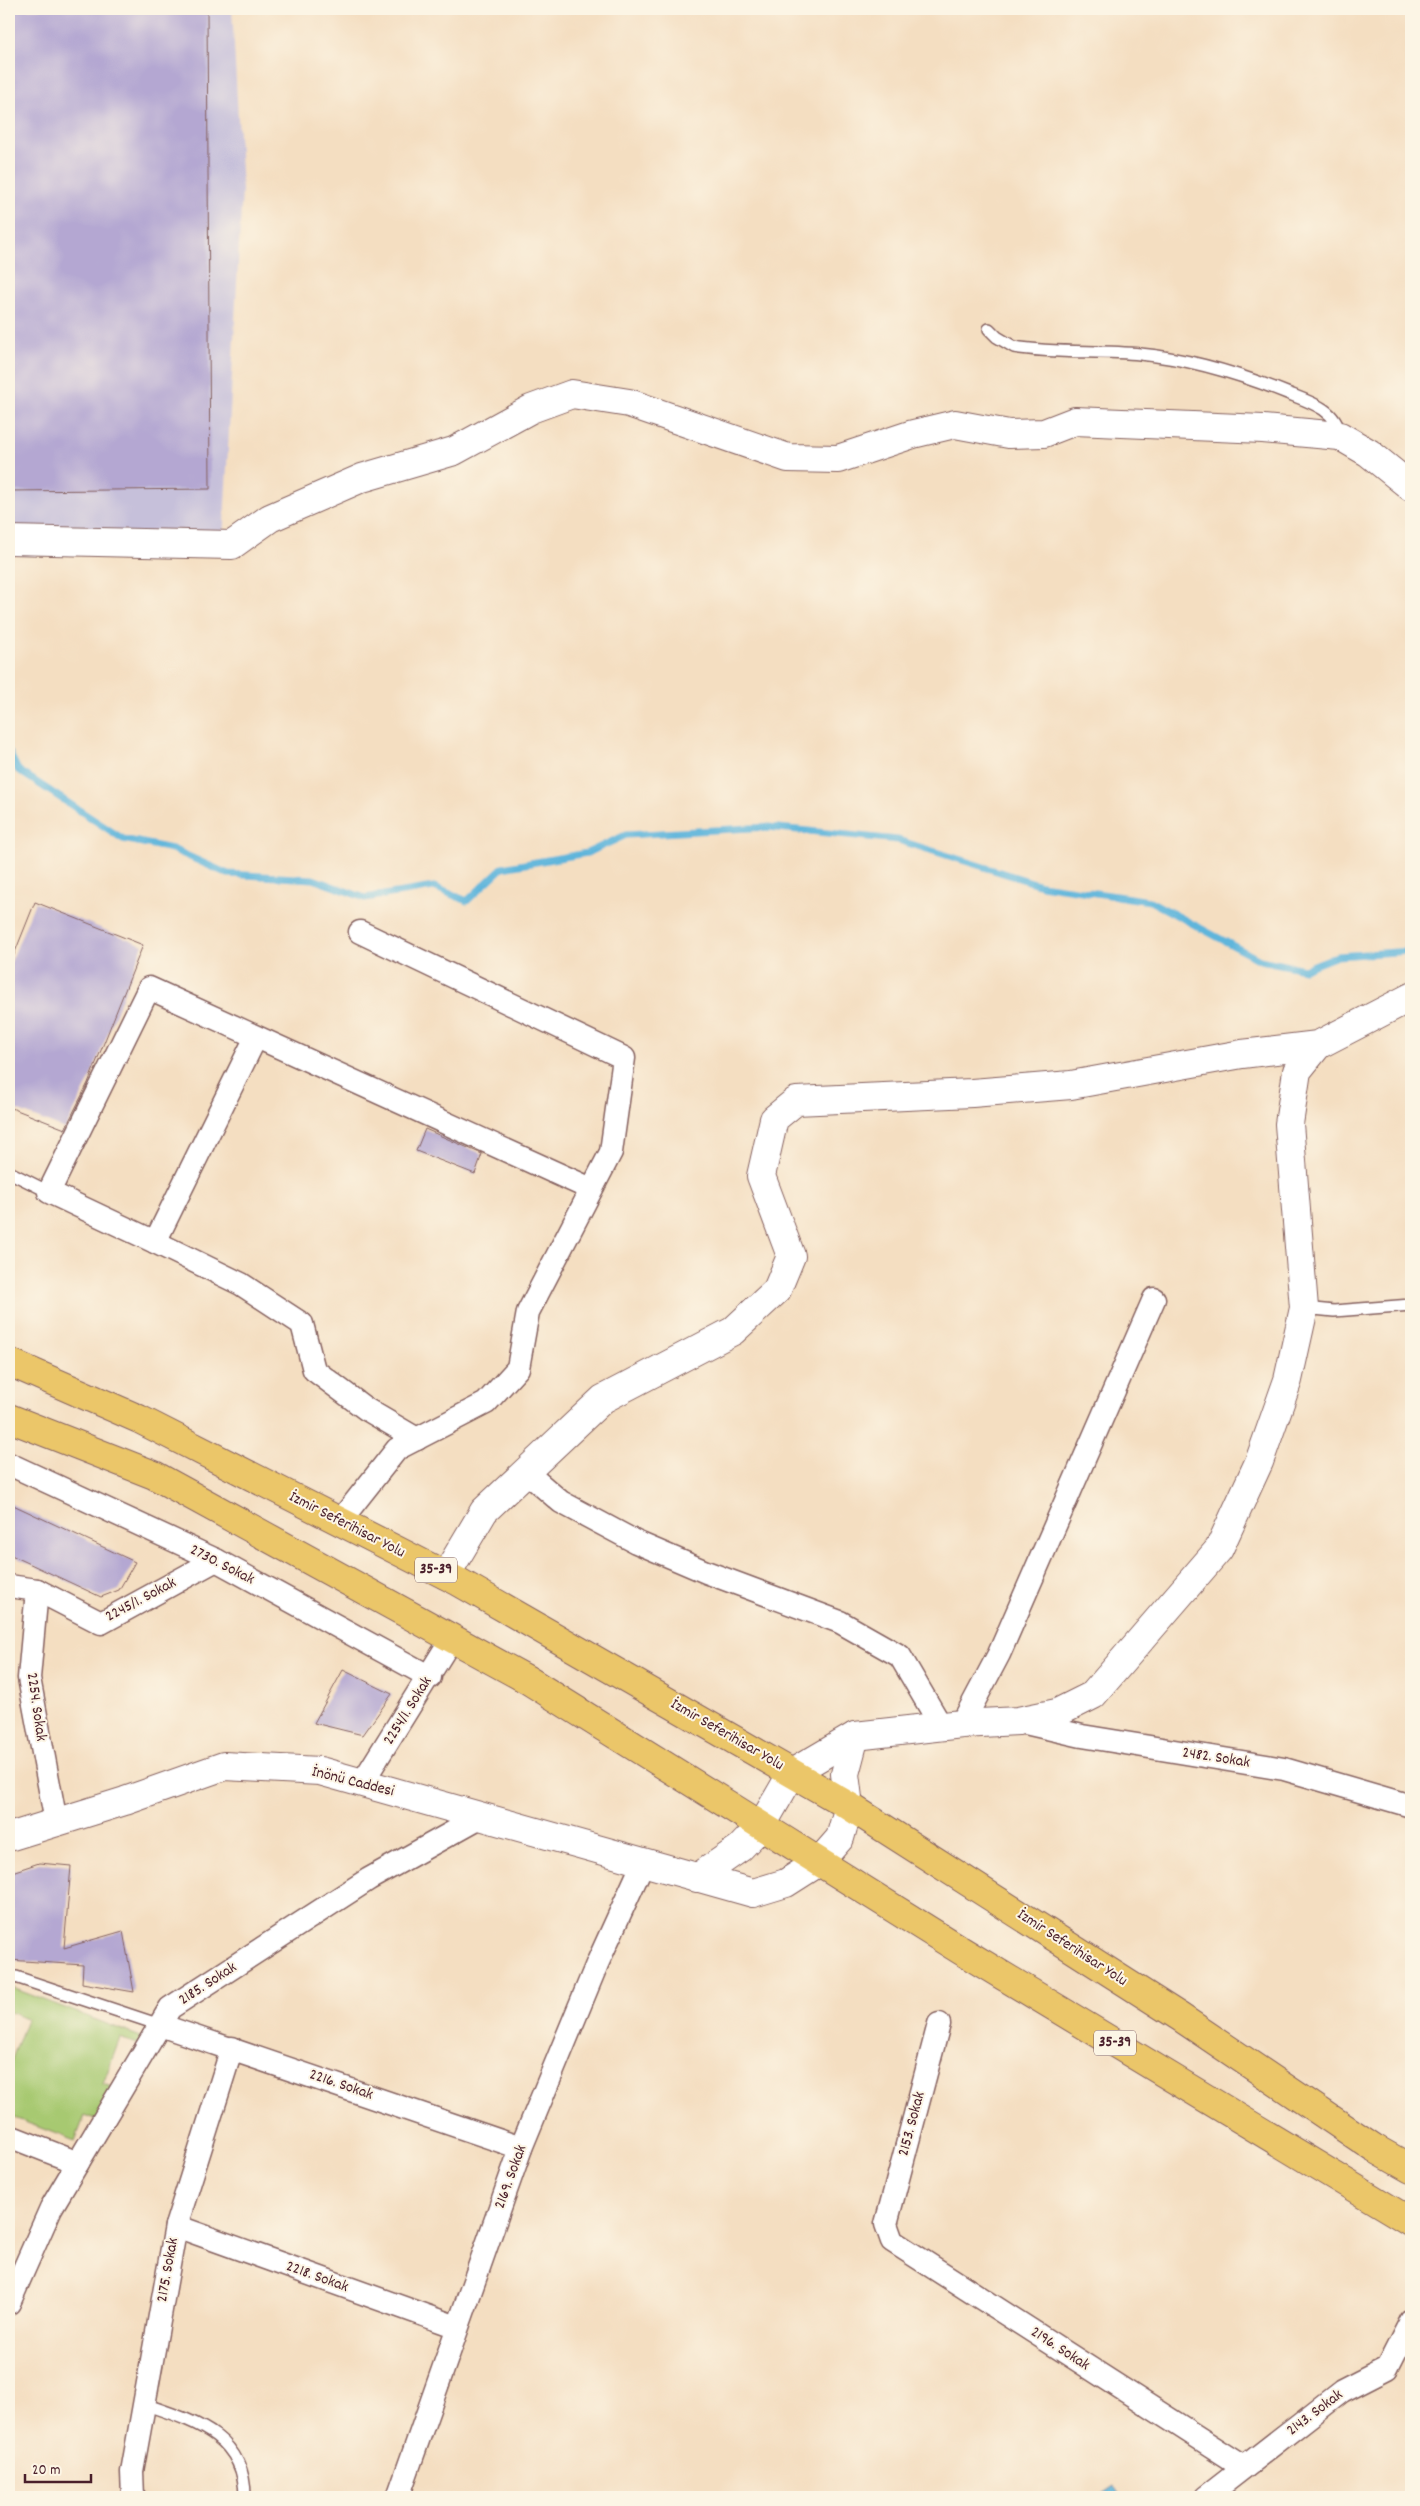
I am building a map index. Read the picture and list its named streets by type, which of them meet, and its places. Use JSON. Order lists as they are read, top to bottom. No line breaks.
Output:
{"streets":{"main road":["İzmir Seferihisar Yolu","35-39"],"street":["2730. Sokak","2245/1. Sokak","2254. Sokak","2254/1. Sokak","2482. Sokak","İnönü Caddesi","2185. Sokak","2216. Sokak","2153. Sokak","2169. Sokak","2175. Sokak","2218. Sokak","2196. Sokak","2143. Sokak"]},"crossings":[["İzmir Seferihisar Yolu","İnönü Caddesi"],["2730. Sokak","2245/1. Sokak"],["2730. Sokak","2254/1. Sokak"],["35-39","2254/1. Sokak"],["35-39","İnönü Caddesi"],["2245/1. Sokak","2254. Sokak"],["2254. Sokak","İnönü Caddesi"],["2254/1. Sokak","İnönü Caddesi"],["İnönü Caddesi","2185. Sokak"],["İnönü Caddesi","2169. Sokak"],["2185. Sokak","2216. Sokak"],["2216. Sokak","2169. Sokak"],["2216. Sokak","2175. Sokak"],["2153. Sokak","2196. Sokak"],["2169. Sokak","2218. Sokak"],["2175. Sokak","2218. Sokak"],["2196. Sokak","2143. Sokak"]],"scale_bar":"20 m"}
